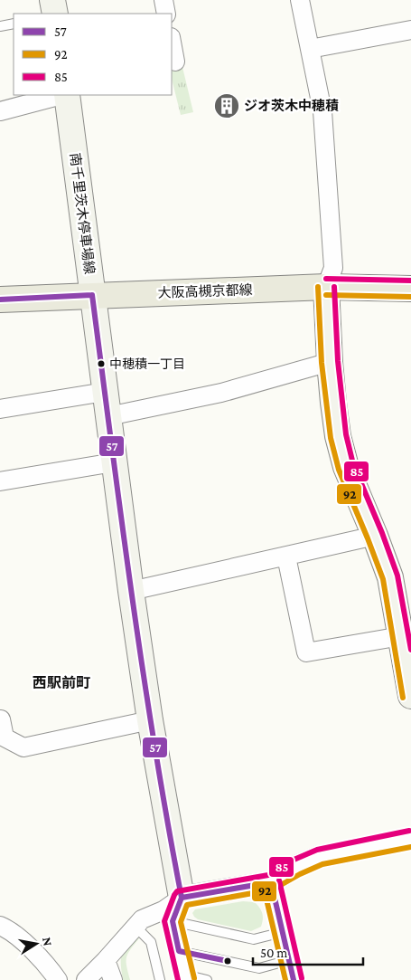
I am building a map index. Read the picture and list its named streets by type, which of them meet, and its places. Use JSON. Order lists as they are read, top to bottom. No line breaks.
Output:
{"streets":{"main road":["南千里茨木停車場線","大阪高槻京都線"]},"crossings":[["南千里茨木停車場線","大阪高槻京都線"]],"districts":["西駅前町"],"places":{"building":["ジオ茨木中穂積"],"other":["中穂積一丁目"]},"lines":["transit line 85","transit line 92","transit line 57"],"legend":["57","92","85"],"scale_bar":"50 m","north":"right"}
